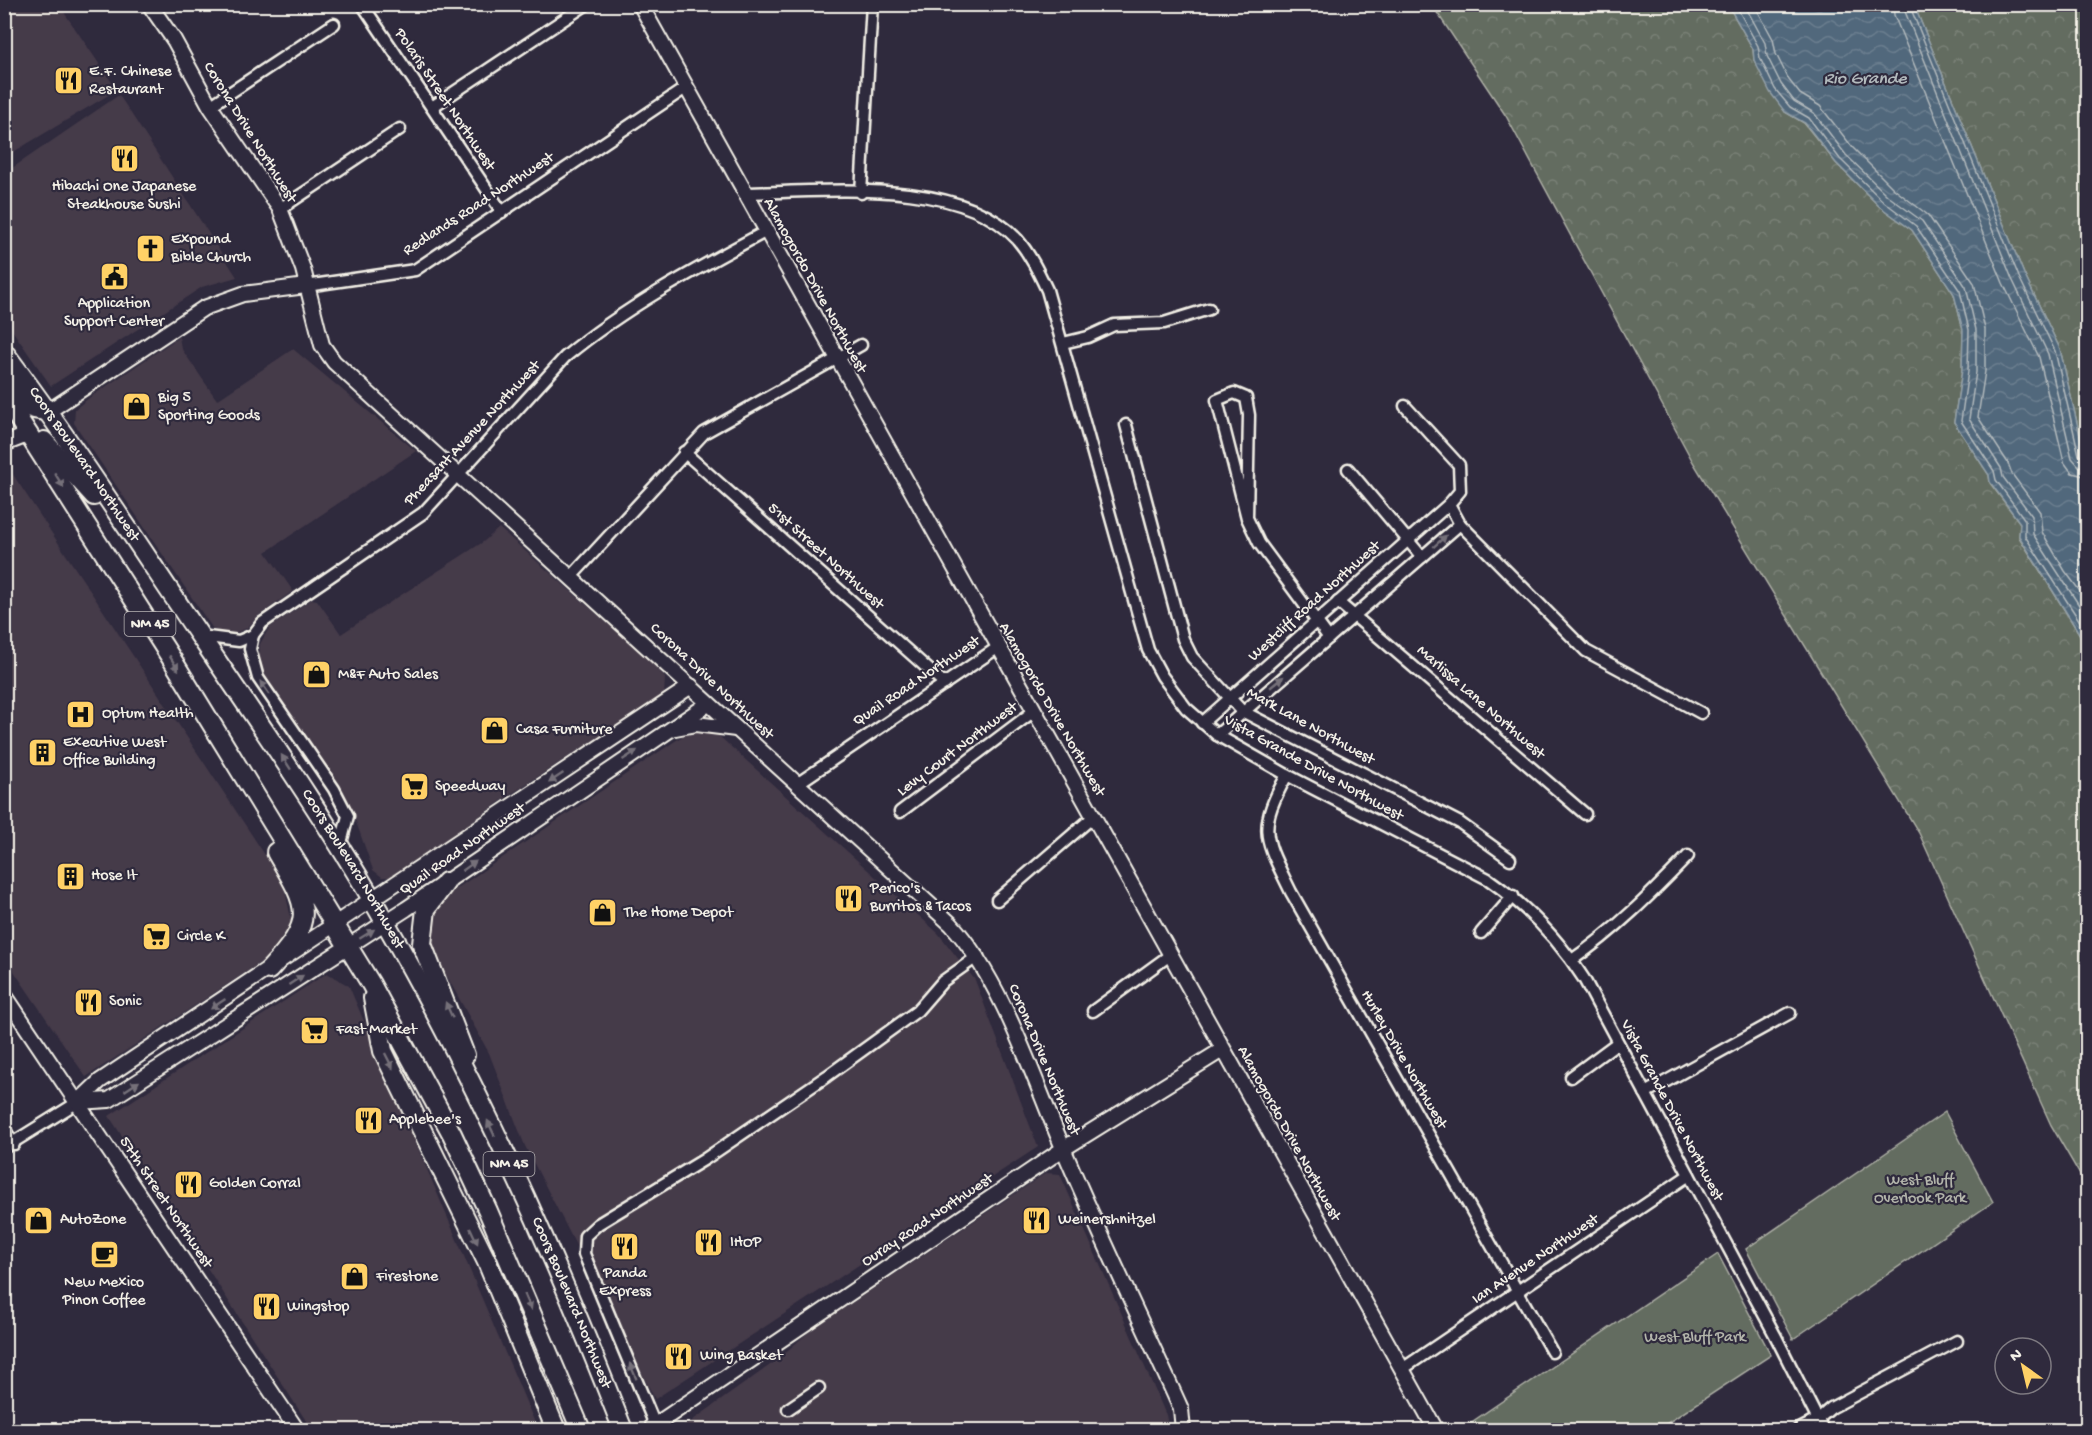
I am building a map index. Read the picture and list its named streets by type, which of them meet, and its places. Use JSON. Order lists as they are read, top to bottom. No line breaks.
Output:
{"streets":{"main road":["Coors Boulevard Northwest","NM 45"],"street":["Polaris Street Northwest","Corona Drive Northwest","Redlands Road Northwest","Alamogordo Drive Northwest","Pheasant Avenue Northwest","51st Street Northwest","Westcliff Road Northwest","Quail Road Northwest","Marlissa Lane Northwest","Mark Lane Northwest","Levy Court Northwest","Vista Grande Drive Northwest","Hurley Drive Northwest","57th Street Northwest","Ouray Road Northwest","Ian Avenue Northwest"]},"crossings":[["Polaris Street Northwest","Redlands Road Northwest"],["Corona Drive Northwest","Redlands Road Northwest"],["Corona Drive Northwest","Pheasant Avenue Northwest"],["Corona Drive Northwest","Quail Road Northwest"],["Corona Drive Northwest","Ouray Road Northwest"],["Redlands Road Northwest","Alamogordo Drive Northwest"],["Redlands Road Northwest","Coors Boulevard Northwest"],["Alamogordo Drive Northwest","Pheasant Avenue Northwest"],["Alamogordo Drive Northwest","Quail Road Northwest"],["Alamogordo Drive Northwest","Levy Court Northwest"],["Alamogordo Drive Northwest","Vista Grande Drive Northwest"],["Alamogordo Drive Northwest","Ouray Road Northwest"],["Alamogordo Drive Northwest","Ian Avenue Northwest"],["Coors Boulevard Northwest","Quail Road Northwest"],["51st Street Northwest","Quail Road Northwest"],["Westcliff Road Northwest","Marlissa Lane Northwest"],["Westcliff Road Northwest","Mark Lane Northwest"],["Westcliff Road Northwest","Vista Grande Drive Northwest"],["Quail Road Northwest","57th Street Northwest"],["Vista Grande Drive Northwest","Hurley Drive Northwest"],["Vista Grande Drive Northwest","Ian Avenue Northwest"],["Hurley Drive Northwest","Ian Avenue Northwest"]],"water":["Rio Grande"],"parks":["West Bluff Overlook Park","West Bluff Park"],"places":{"restaurant":["E.F. Chinese Restaurant","Hibachi One Japanese Steakhouse Sushi","Perico's Burritos & Tacos","Sonic","Applebee's","Golden Corral","Weinershnitzel","IHOP","Panda Express","Wingstop","Wing Basket"],"church":["Expound Bible Church"],"public building":["Application Support Center"],"shop":["Big 5 Sporting Goods","M&F Auto Sales","Casa Furniture","The Home Depot","AutoZone","Firestone"],"hospital":["Optum Health"],"building":["Executive West Office Building","Hose It"],"supermarket":["Speedway","Circle K","Fast Market"],"cafe":["New Mexico Pinon Coffee"]},"north":"top left"}
